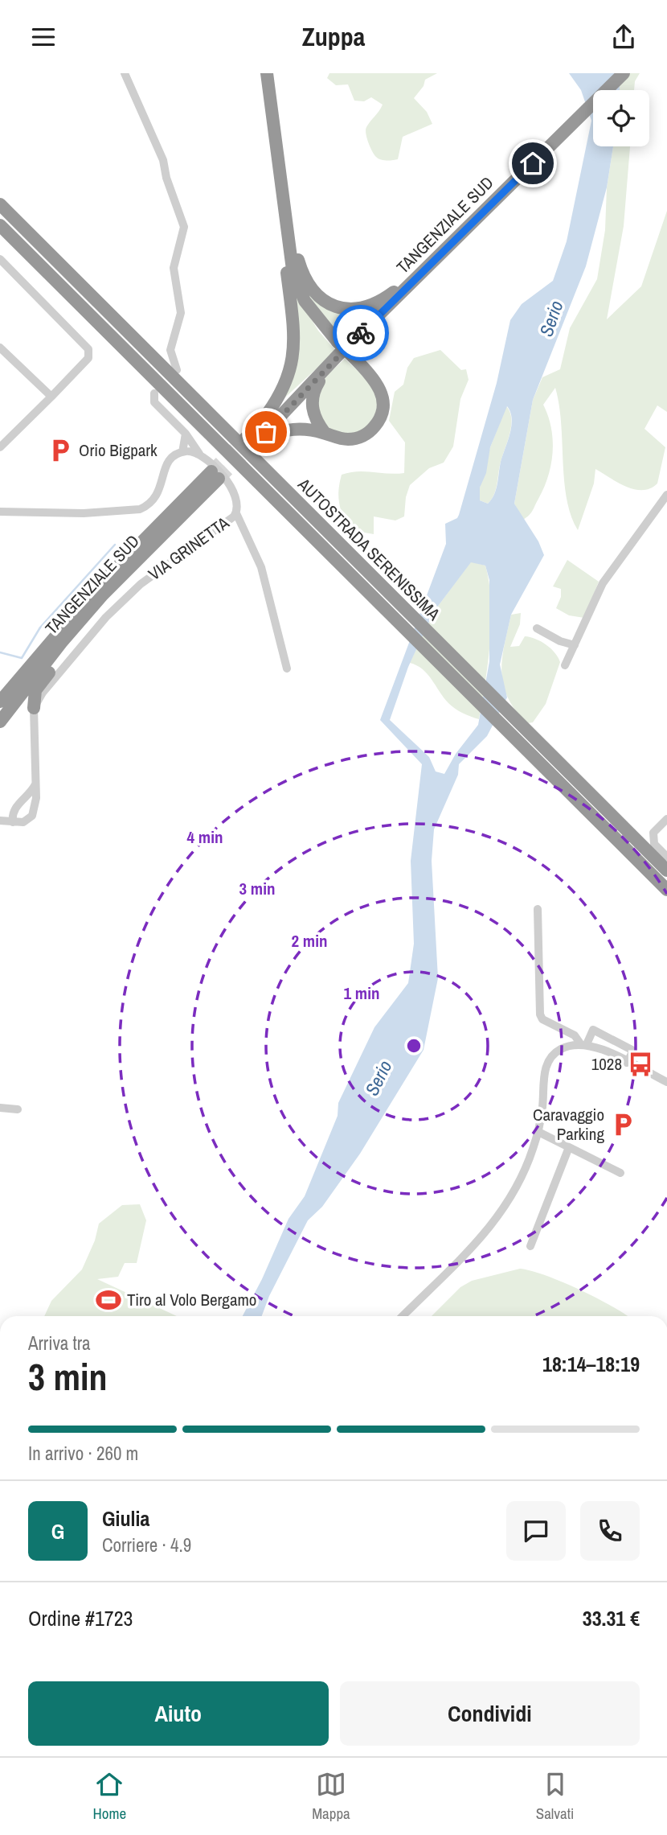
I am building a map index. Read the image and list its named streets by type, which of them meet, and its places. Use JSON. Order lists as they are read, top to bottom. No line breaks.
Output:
{"streets":{"highway":["TANGENZIALE SUD","AUTOSTRADA SERENISSIMA"],"street":["VIA GRINETTA"]},"water":["Serio"],"places":{"parking":["Orio Bigpark","Caravaggio Parking"],"bus stop":["1028"],"sports":["Tiro al Volo Bergamo"]},"page":{"header":"Zuppa","heading":["3 min","Arriva tra","18:14–18:19"],"panel":["Giulia","Corriere · 4.9","Ordine #1723","33.31 €"],"bar":"In arrivo · 260 m","round":"G","buttons":["Aiuto","Condividi"],"tabs":["Home","Mappa","Salvati"]},"rings":["4 min","3 min","2 min","1 min"]}
